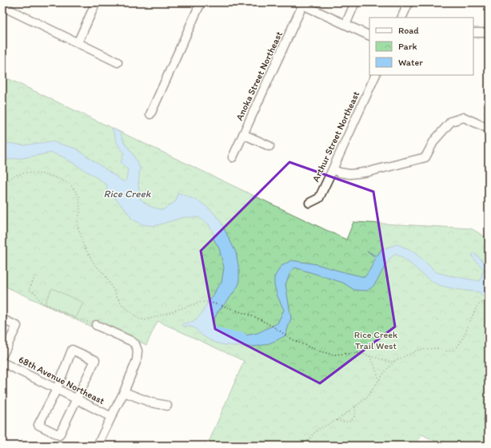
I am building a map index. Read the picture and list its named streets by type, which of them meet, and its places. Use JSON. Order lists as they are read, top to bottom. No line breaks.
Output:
{"streets":{"street":["Anoka Street Northeast","Arthur Street Northeast","68th Avenue Northeast"]},"water":["Rice Creek"],"parks":["Rice Creek Trail West"],"legend":["Road","Park","Water"]}
